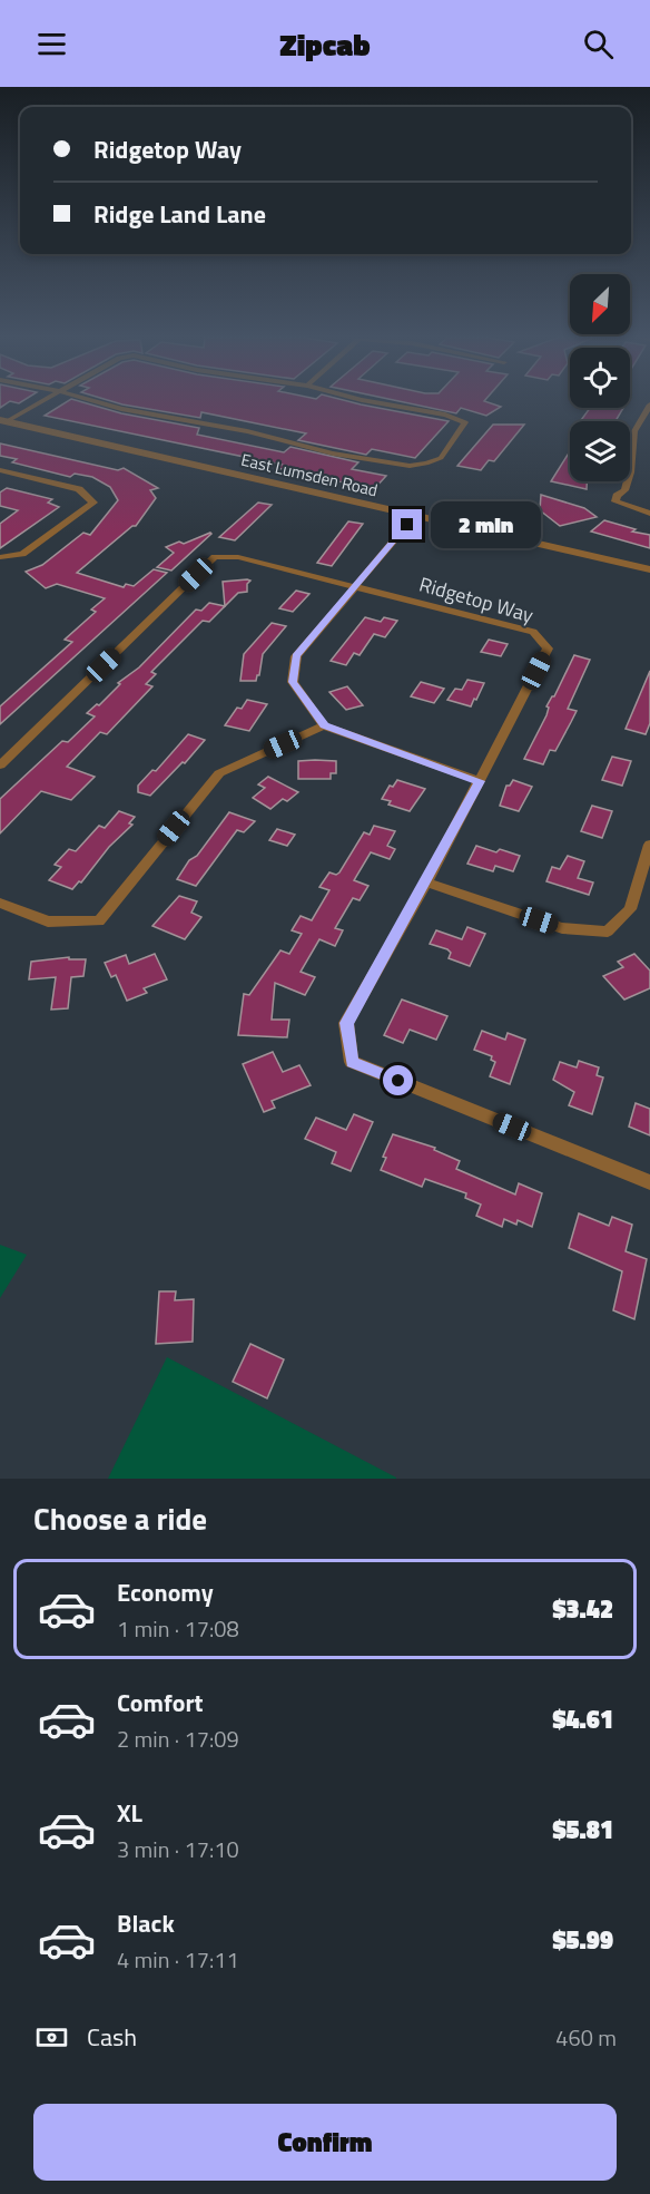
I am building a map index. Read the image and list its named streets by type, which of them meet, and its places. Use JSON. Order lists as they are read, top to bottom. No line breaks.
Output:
{"streets":{"street":["East Lumsden Road","Ridgetop Way"]},"north":"bottom left","page":{"header":"Zipcab","banner":["Ridgetop Way","Ridge Land Lane"],"bubble":"2 min","heading":"Choose a ride","list":[{"name":"Economy","note":"1 min · 17:08","value":"$3.42"},{"name":"Comfort","note":"2 min · 17:09","value":"$4.61"},{"name":"XL","note":"3 min · 17:10","value":"$5.81"},{"name":"Black","note":"4 min · 17:11","value":"$5.99"}],"pay":["Cash","460 m"],"buttons":"Confirm"}}
